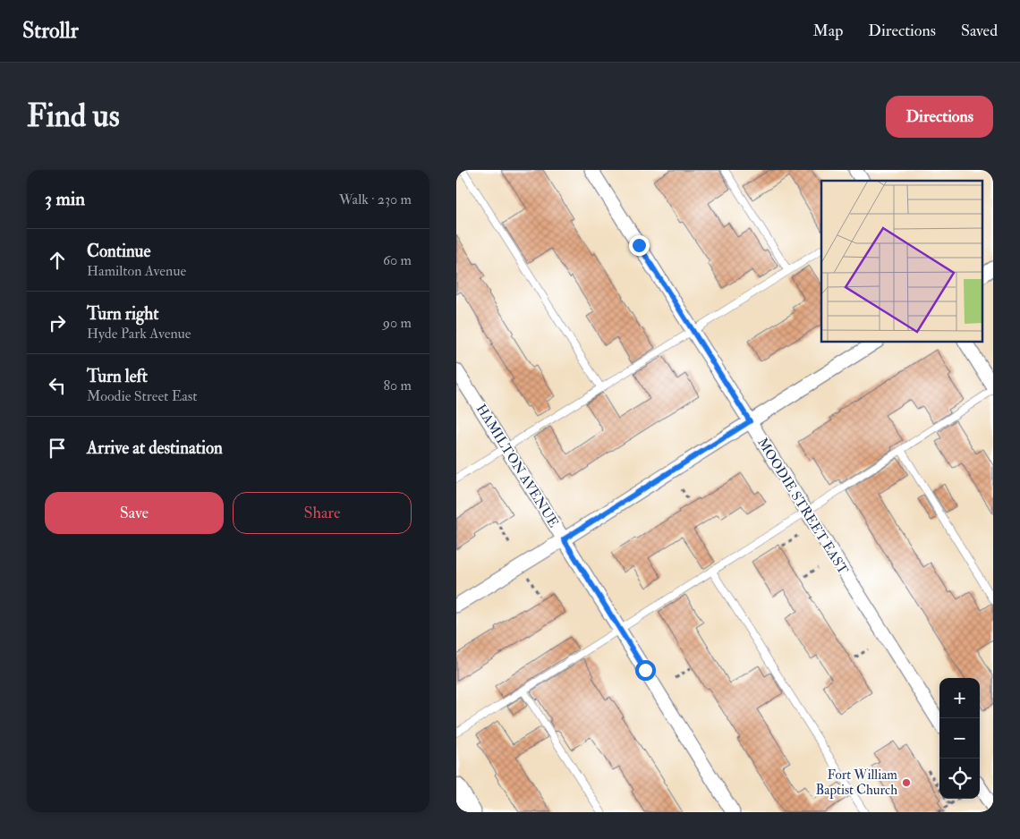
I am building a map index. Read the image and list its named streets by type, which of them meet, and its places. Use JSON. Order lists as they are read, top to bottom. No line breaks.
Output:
{"streets":{"street":["HAMILTON AVENUE","MOODIE STREET EAST"]},"places":["Fort William Baptist Church"],"page":{"header":"Strollr","nav":["Map","Directions","Saved"],"buttons":["Directions",["Save","Share"]],"title":"Find us","heading":["3 min","Walk · 230 m"],"list":[["Continue","Hamilton Avenue","60 m"],["Turn right","Hyde Park Avenue","90 m"],["Turn left","Moodie Street East","80 m"],"Arrive at destination"],"map_buttons":["+","−"]}}
